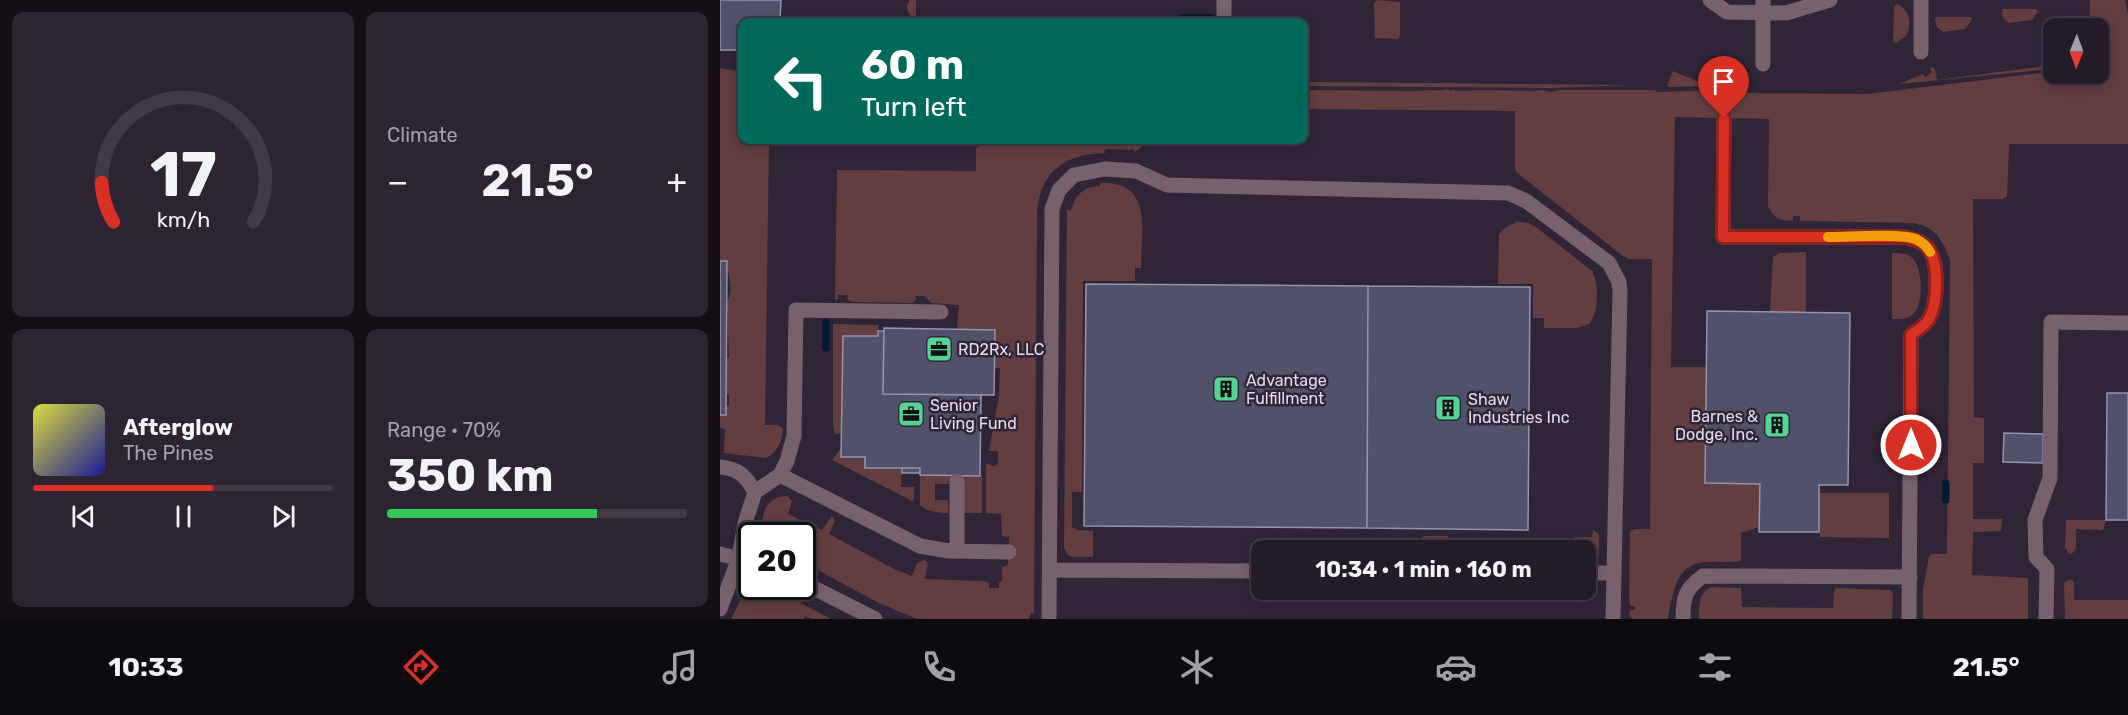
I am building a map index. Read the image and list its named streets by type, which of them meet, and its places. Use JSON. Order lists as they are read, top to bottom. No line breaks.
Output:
{"places":{"office":["RD2Rx, LLC","Senior Living Fund"],"building":["Advantage Fulfillment","Shaw Industries Inc","Barnes & Dodge, Inc."]},"north":"bottom","page":{"tile":["Climate",["Range · 70%","350 km"]],"turn":["60 m","Turn left"],"heat":["−","21.5°","+"],"song":["Afterglow","The Pines"],"limit":"20","trip":"10:34 · 1 min · 160 m","tabs":["10:33","21.5°"],"gauge":["17","km/h"]}}
